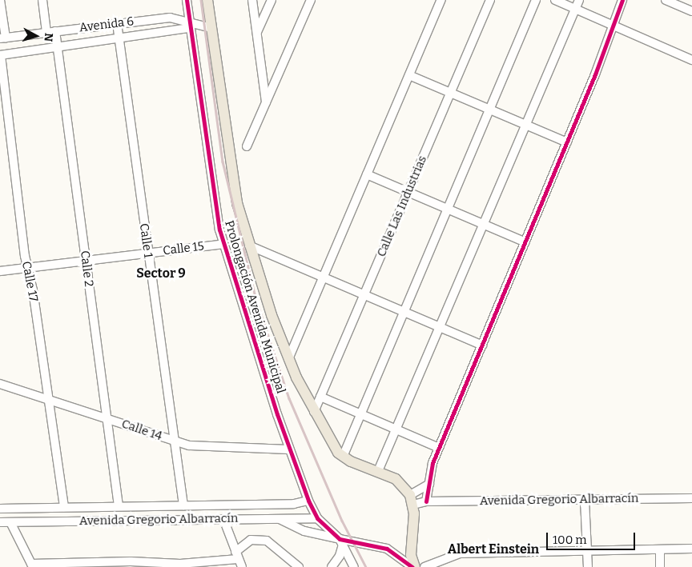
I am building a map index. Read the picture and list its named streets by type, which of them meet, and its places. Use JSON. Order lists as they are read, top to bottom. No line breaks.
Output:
{"streets":{"main road":["Prolongación Avenida Municipal"],"street":["Avenida 6","Calle Las Industrias","Calle 1","Calle 15","Calle 2","Calle 17","Calle 14","Avenida Gregorio Albarracín"]},"crossings":[["Avenida 6","Calle 1"],["Avenida 6","Calle 2"],["Avenida 6","Calle 17"],["Avenida 6","Prolongación Avenida Municipal"],["Calle Las Industrias","Prolongación Avenida Municipal"],["Calle 1","Calle 15"],["Calle 1","Calle 14"],["Calle 1","Avenida Gregorio Albarracín"],["Calle 15","Calle 2"],["Calle 15","Calle 17"],["Calle 15","Prolongación Avenida Municipal"],["Calle 2","Calle 14"],["Calle 2","Avenida Gregorio Albarracín"],["Calle 17","Calle 14"],["Calle 17","Avenida Gregorio Albarracín"],["Prolongación Avenida Municipal","Calle 14"],["Prolongación Avenida Municipal","Avenida Gregorio Albarracín"]],"districts":["Sector 9","Albert Einstein"],"scale_bar":"100 m","north":"right"}
